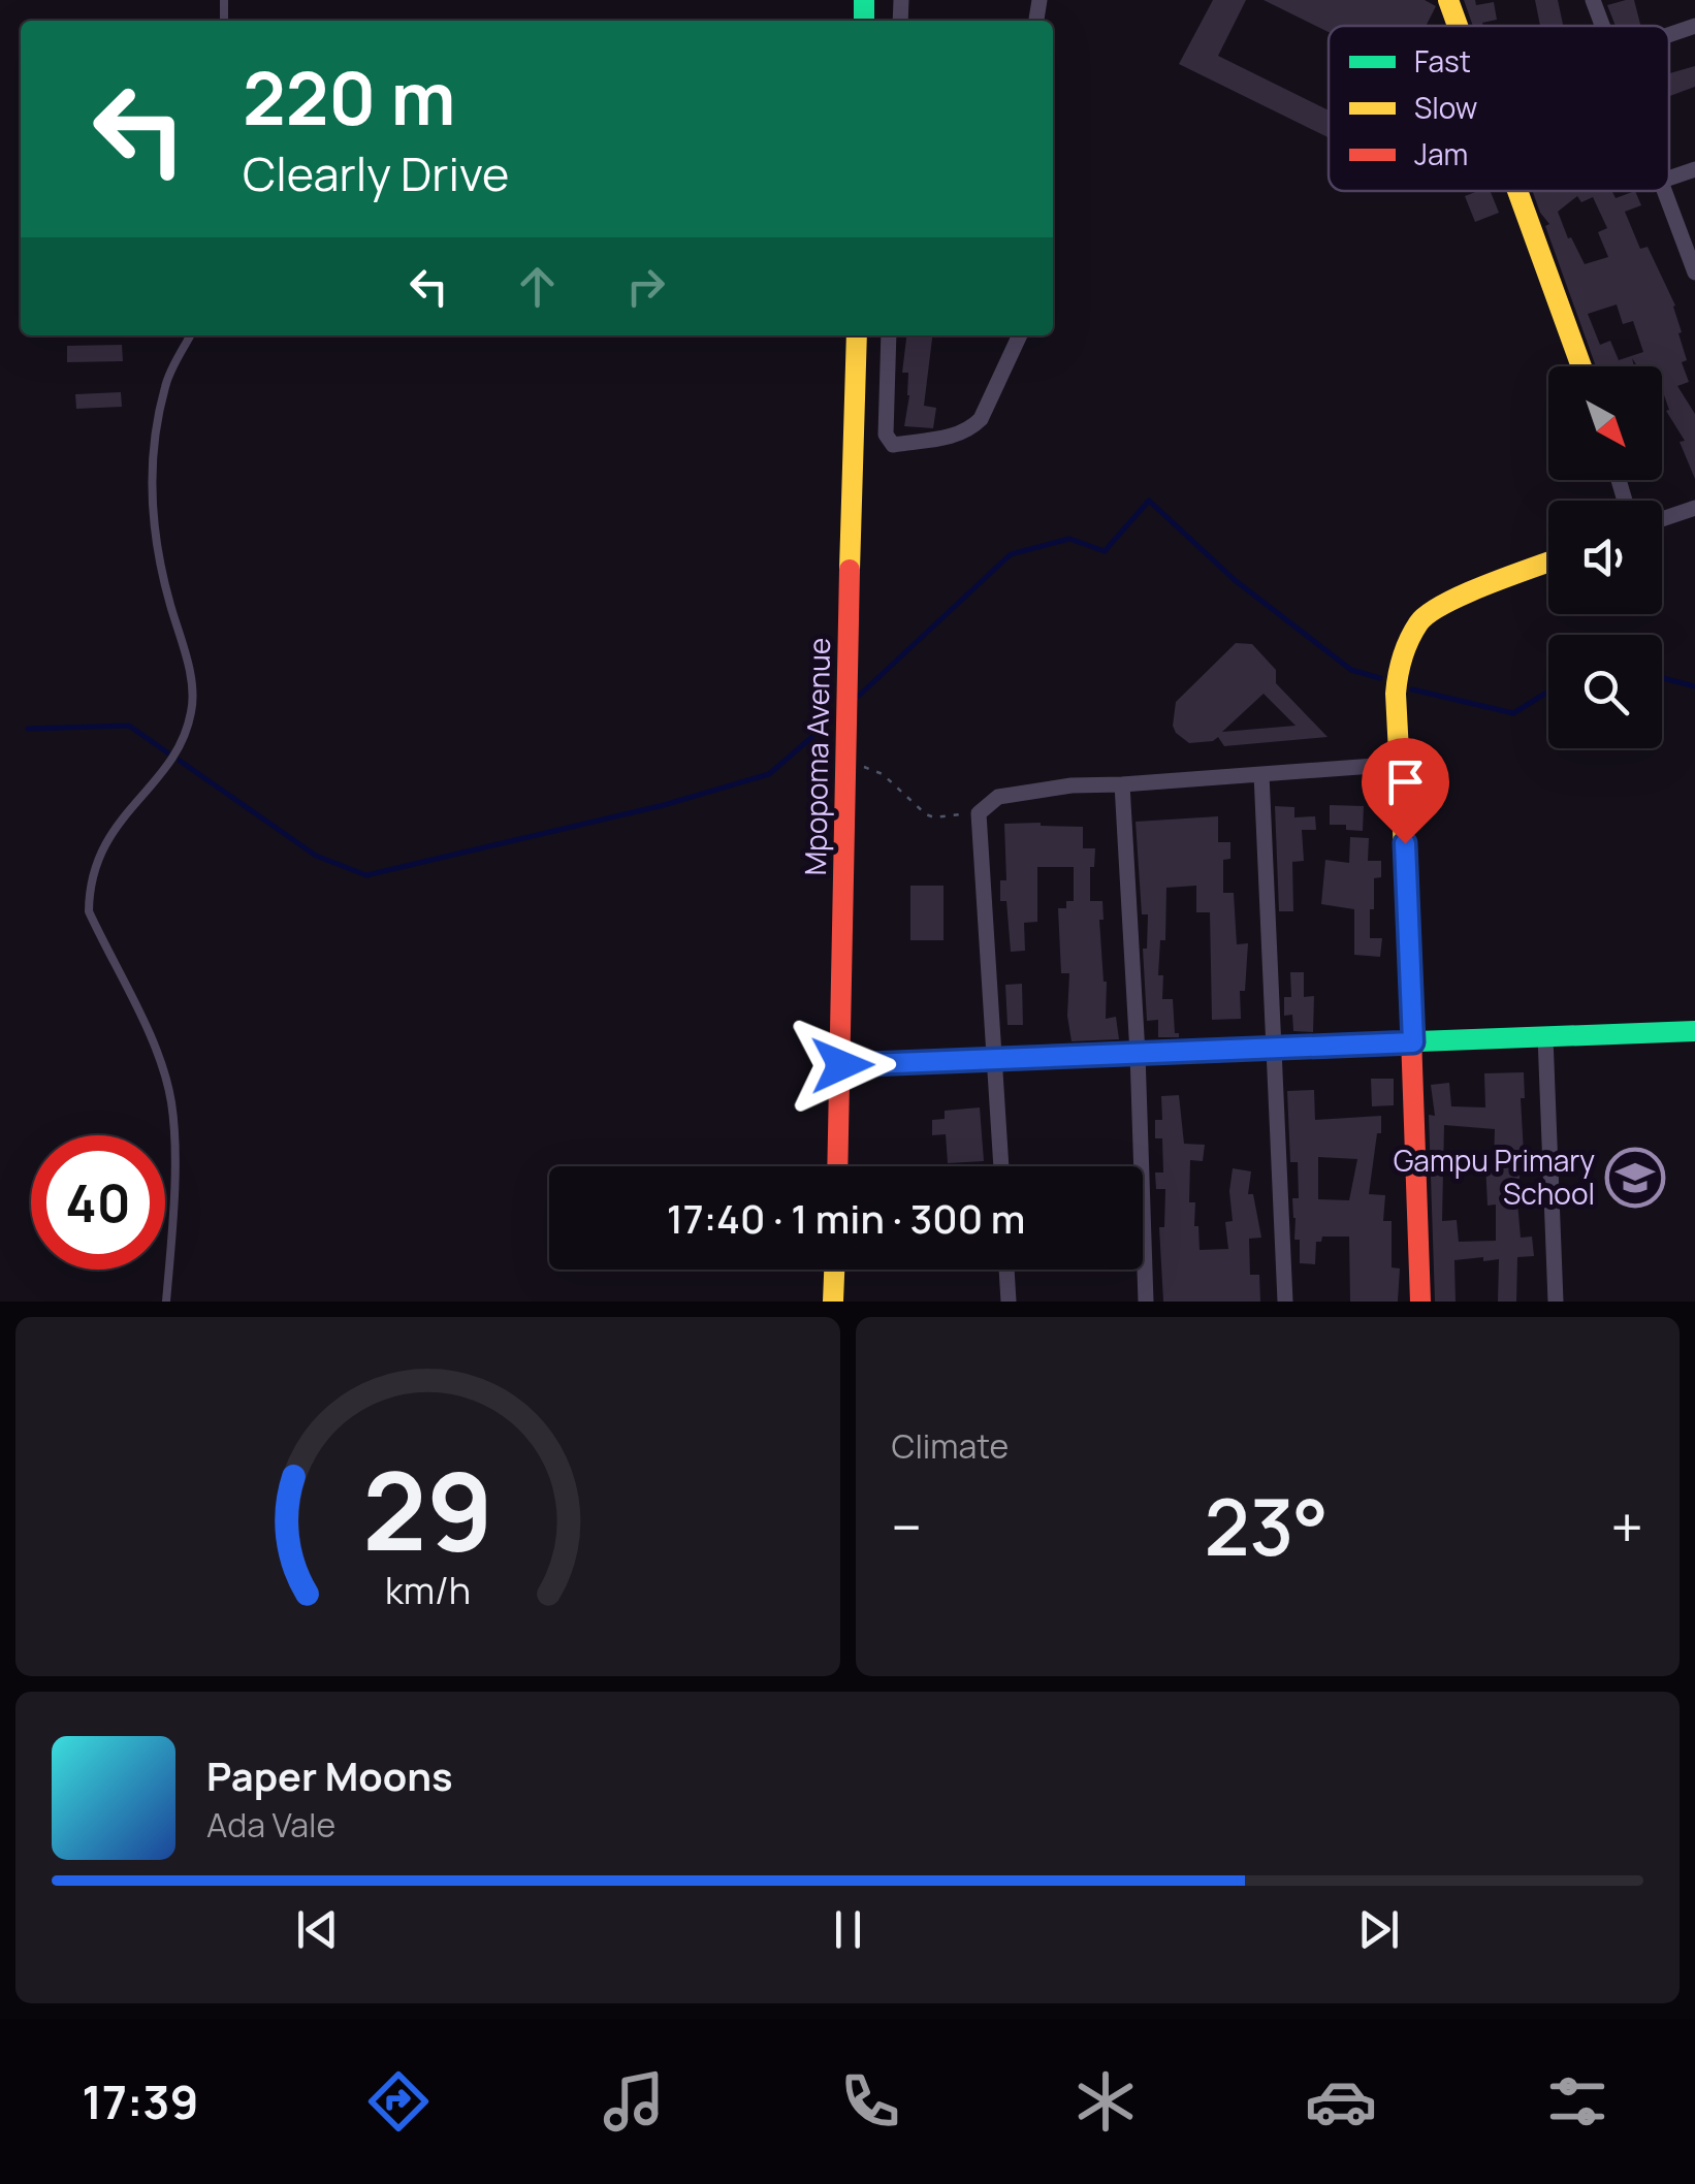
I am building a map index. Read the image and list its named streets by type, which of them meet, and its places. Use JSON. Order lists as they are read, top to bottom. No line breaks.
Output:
{"streets":{"street":["Mpopoma Avenue"]},"places":{"school or university":["Gampu Primary School"]},"legend":["Fast","Slow","Jam"],"north":"bottom right","page":{"turn":["220 m","Clearly Drive"],"limit":"40","trip":"17:40 · 1 min · 300 m","tile":"Climate","heat":["−","23°","+"],"song":["Paper Moons","Ada Vale"],"tabs":"17:39","gauge":["29","km/h"]}}
